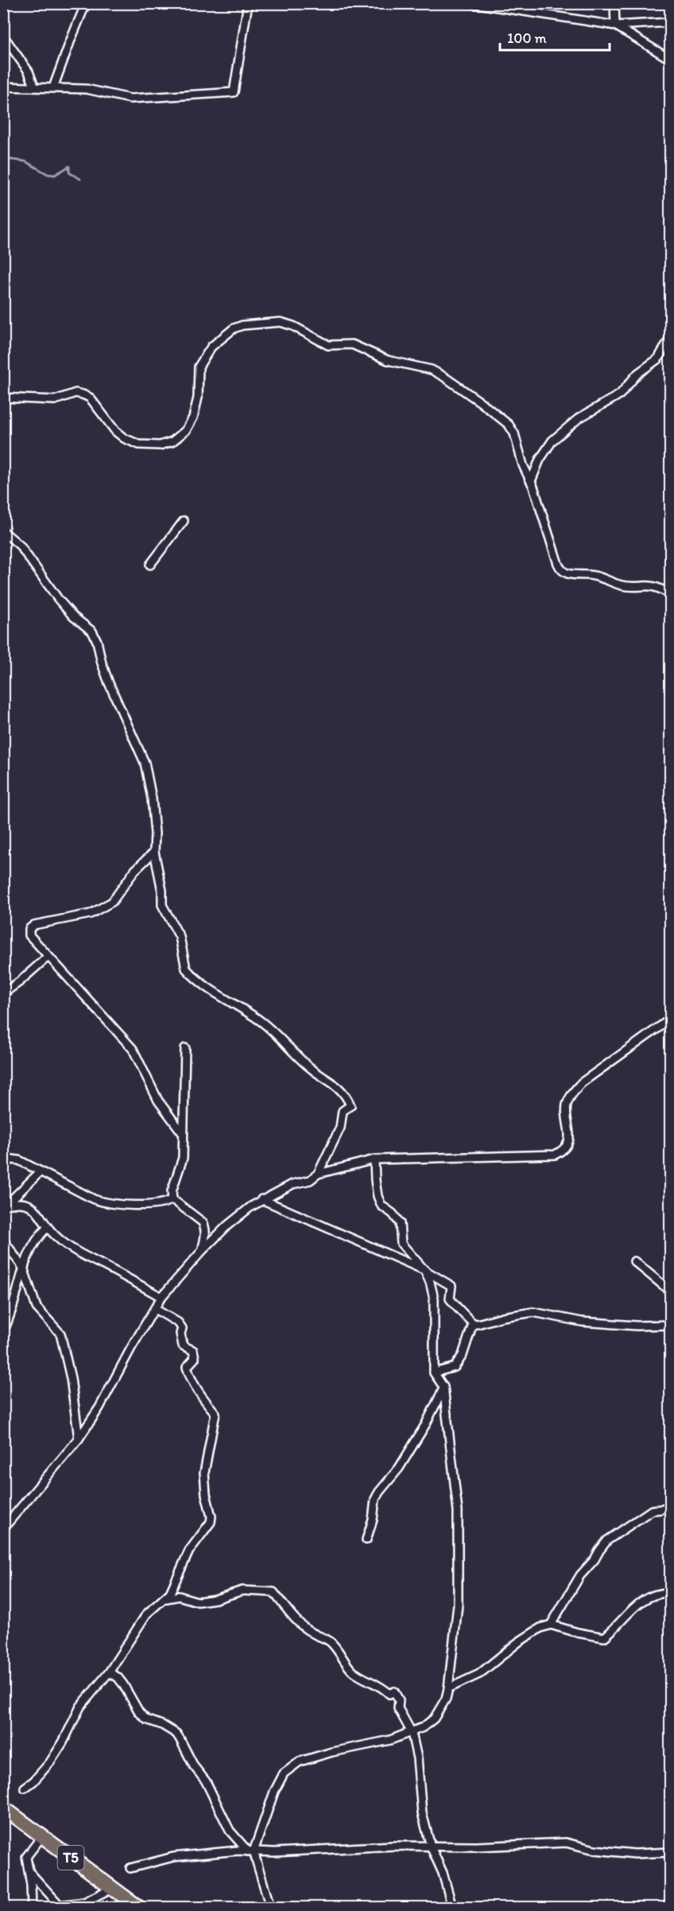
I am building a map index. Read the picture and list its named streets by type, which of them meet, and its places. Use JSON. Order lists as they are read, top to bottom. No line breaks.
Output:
{"streets":{"highway":["T5"]},"scale_bar":"100 m"}
